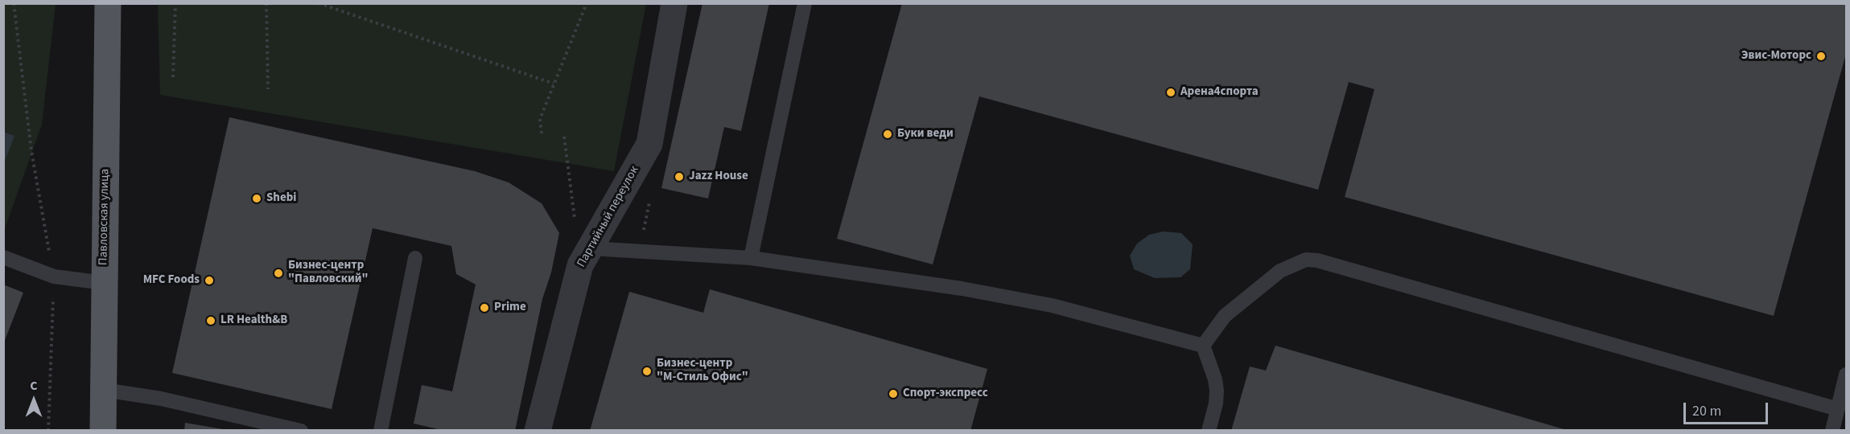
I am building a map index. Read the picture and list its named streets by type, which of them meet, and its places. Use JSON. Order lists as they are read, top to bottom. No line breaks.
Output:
{"streets":{"main road":["Павловская улица"],"street":["Партийный переулок"]},"places":["Эвис-Моторс","Арена4спорта","Буки веди","Jazz House","Shebi","Бизнес-центр \"Павловский\"","MFC Foods","Prime","LR Health&B","Бизнес-центр \"М-Стиль Офис\"","Спорт-экспресс"],"scale_bar":"20 m","north":"top"}
